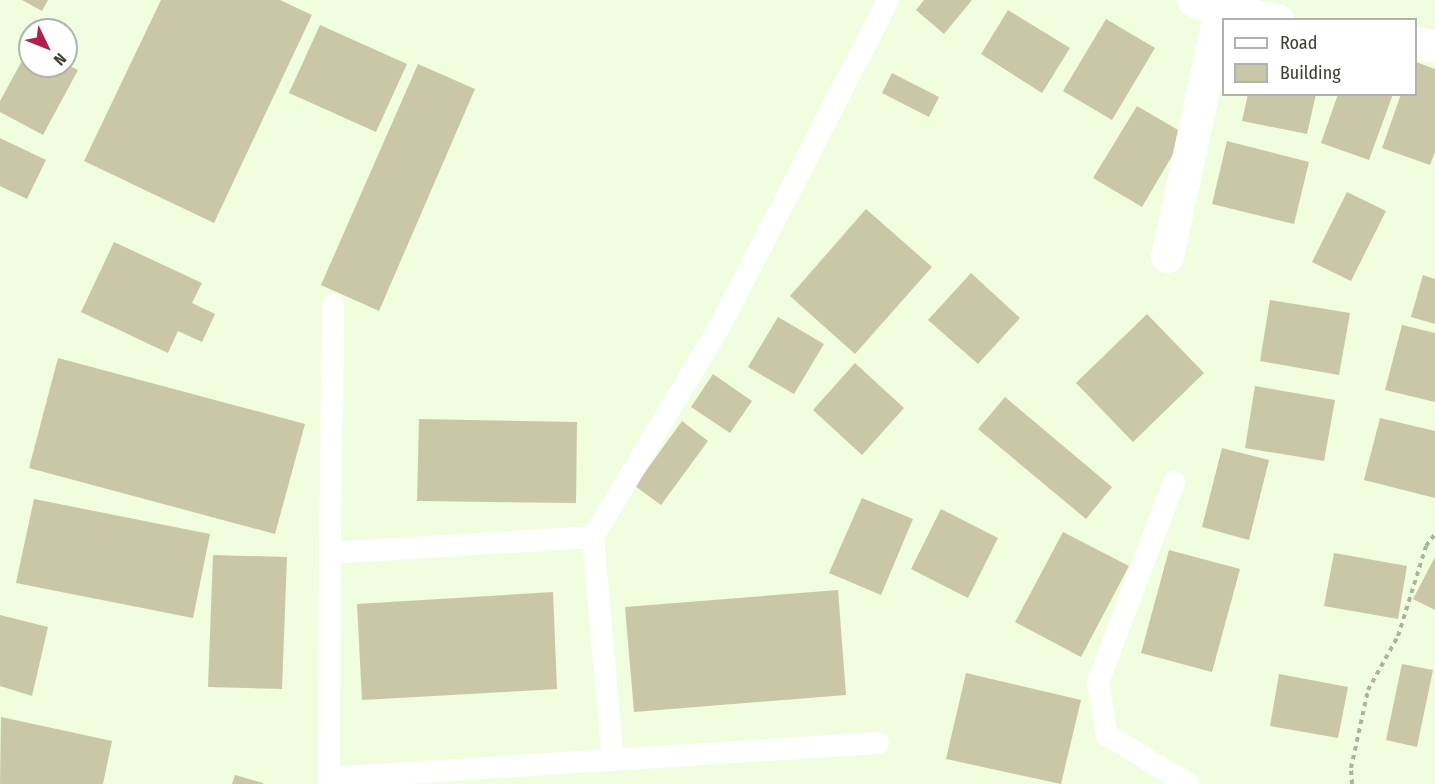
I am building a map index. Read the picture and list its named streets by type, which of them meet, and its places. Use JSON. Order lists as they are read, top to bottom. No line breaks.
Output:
{"legend":["Road","Building"],"north":"bottom right"}
